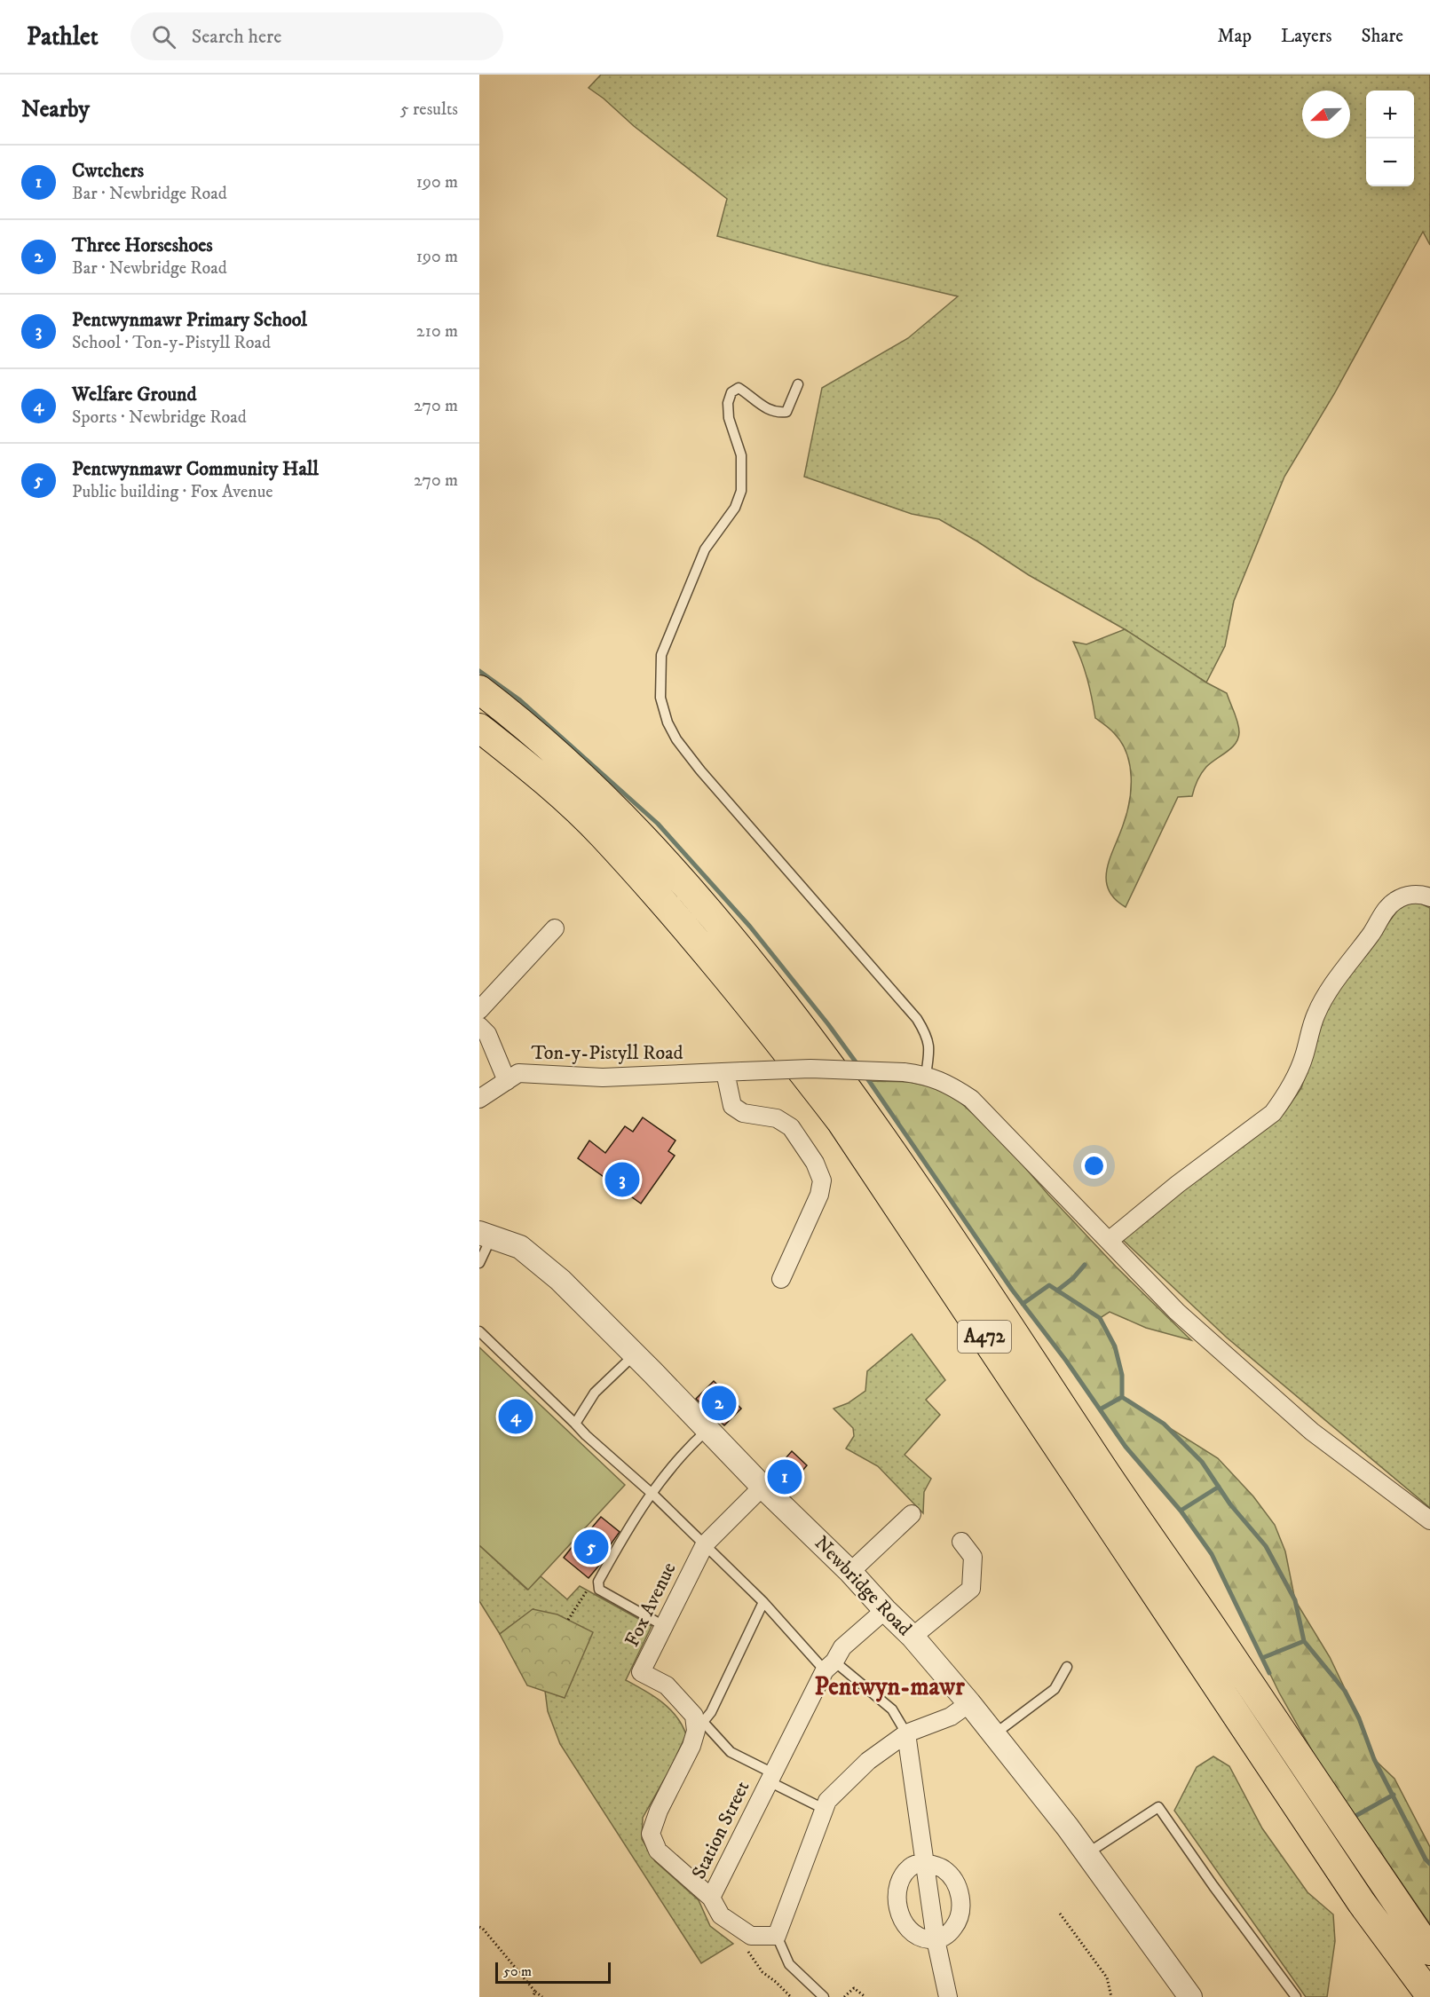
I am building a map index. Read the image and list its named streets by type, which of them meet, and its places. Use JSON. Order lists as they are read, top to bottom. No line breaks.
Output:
{"streets":{"main road":["A472"],"street":["Ton-y-Pistyll Road","Newbridge Road","Fox Avenue","Station Street"]},"crossings":[["Newbridge Road","Fox Avenue"],["Newbridge Road","Station Street"]],"districts":["Pentwyn-mawr"],"scale_bar":"50 m","north":"left","page":{"header":"Pathlet","search":"Search here","nav":["Map","Layers","Share"],"heading":["Nearby","5 results"],"map_buttons":["+","−"],"list":[{"mark":"1","name":"Cwtchers","note":"Bar · Newbridge Road","value":"190 m"},{"mark":"2","name":"Three Horseshoes","note":"Bar · Newbridge Road","value":"190 m"},{"mark":"3","name":"Pentwynmawr Primary School","note":"School · Ton-y-Pistyll Road","value":"210 m"},{"mark":"4","name":"Welfare Ground","note":"Sports · Newbridge Road","value":"270 m"},{"mark":"5","name":"Pentwynmawr Community Hall","note":"Public building · Fox Avenue","value":"270 m"}],"pins":["3","2","4","1","5"],"scale":"50 m"}}
